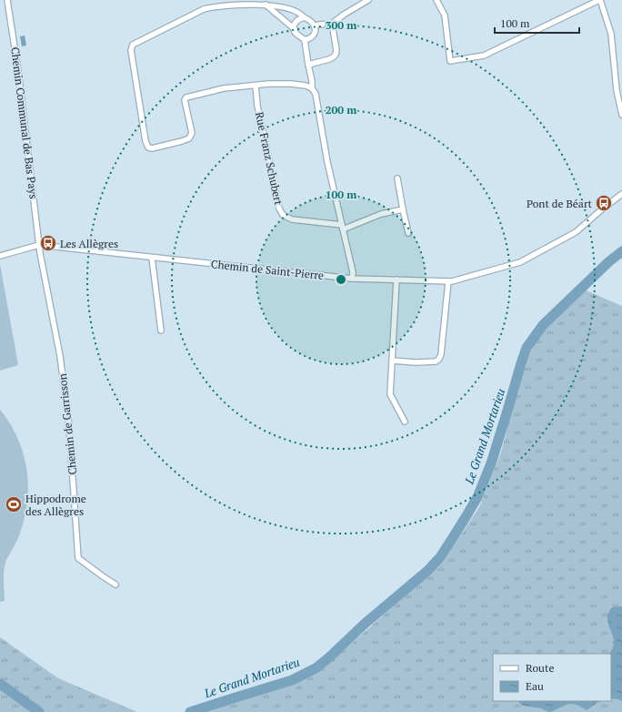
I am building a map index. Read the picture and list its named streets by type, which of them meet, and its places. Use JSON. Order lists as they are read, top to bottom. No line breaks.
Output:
{"streets":{"street":["Chemin Communal de Bas Pays","Rue Franz Schubert","Chemin de Saint-Pierre","Chemin de Garrisson"]},"crossings":[["Chemin Communal de Bas Pays","Chemin de Saint-Pierre"],["Chemin Communal de Bas Pays","Chemin de Garrisson"],["Chemin de Saint-Pierre","Chemin de Garrisson"]],"water":["Le Grand Mortarieu"],"places":{"bus stop":["Pont de Béart","Les Allègres"],"sports":["Hippodrome des Allègres"]},"legend":["Route","Eau"],"scale_bar":"100 m","rings":["300 m","200 m","100 m"]}
